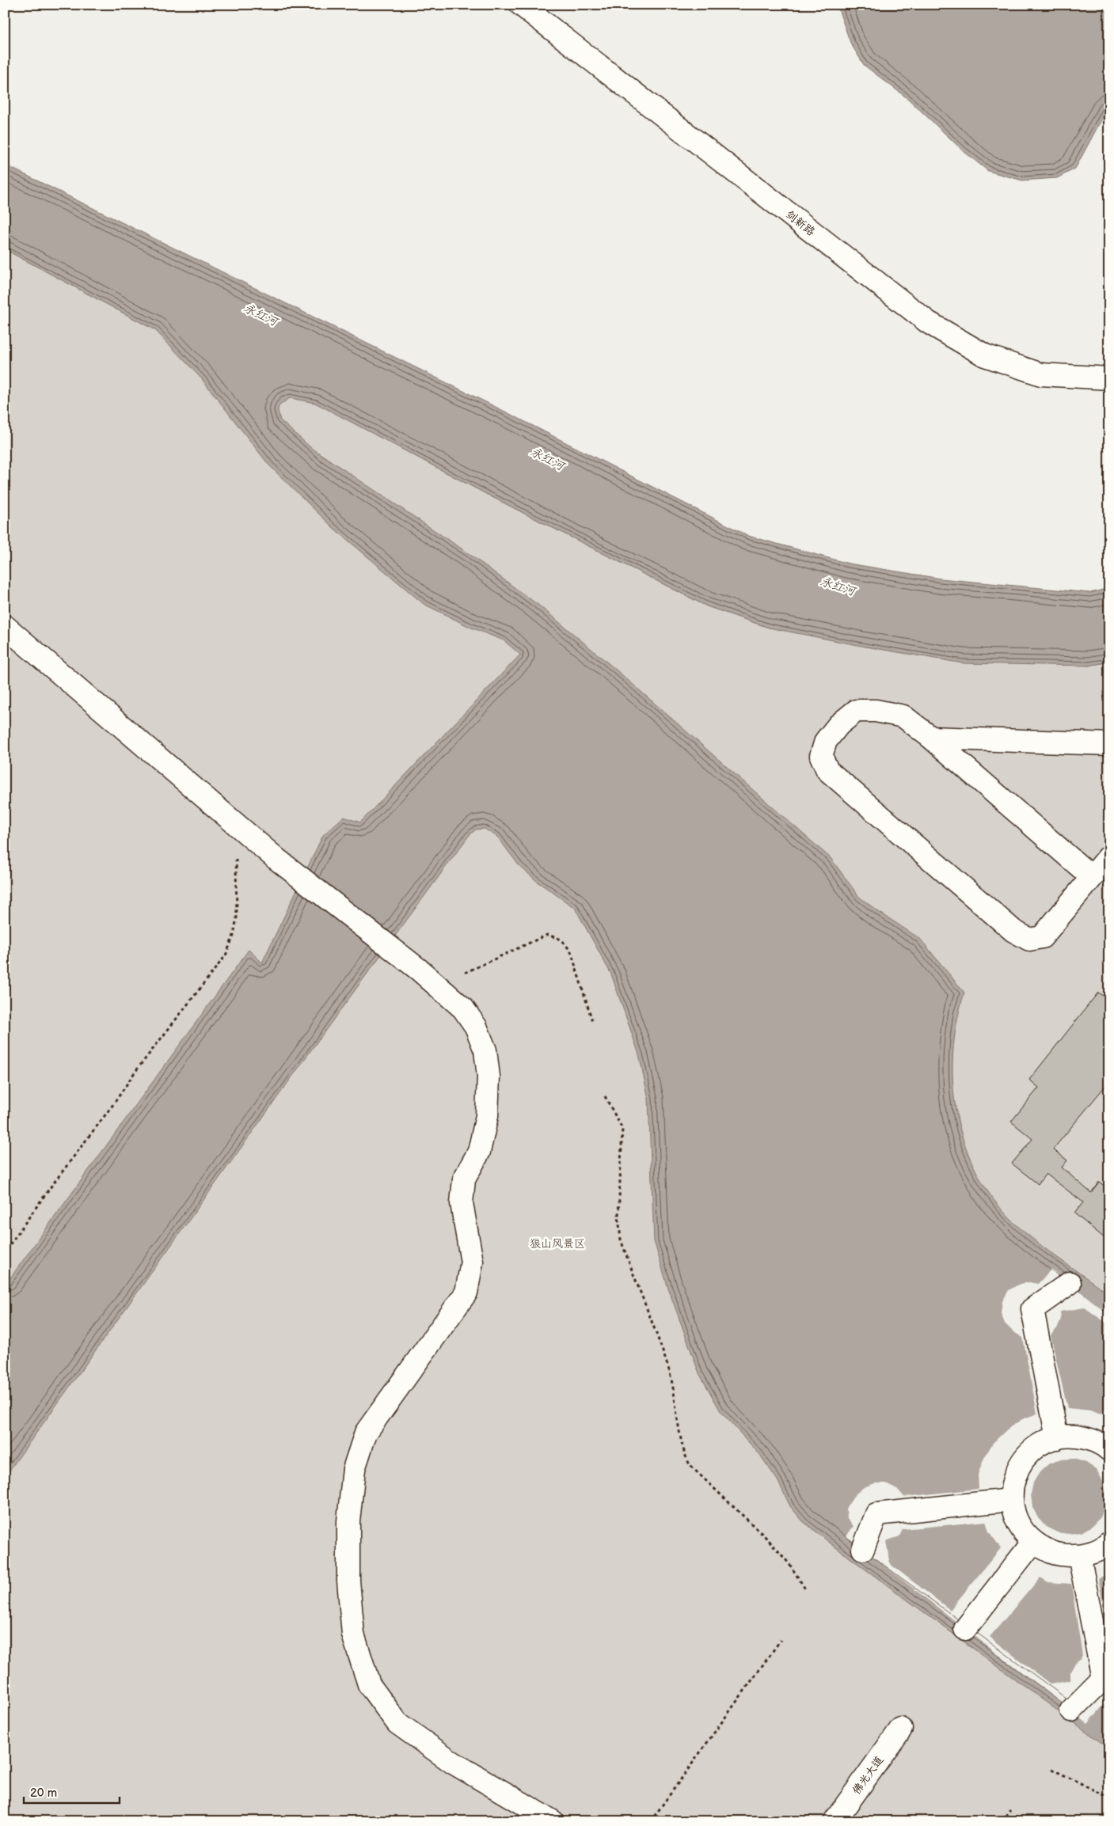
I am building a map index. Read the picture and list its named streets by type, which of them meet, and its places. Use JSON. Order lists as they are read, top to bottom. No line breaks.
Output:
{"streets":{"street":["剑新路","佛光大道"]},"water":["永红河"],"parks":["狼山风景区"],"scale_bar":"20 m"}
